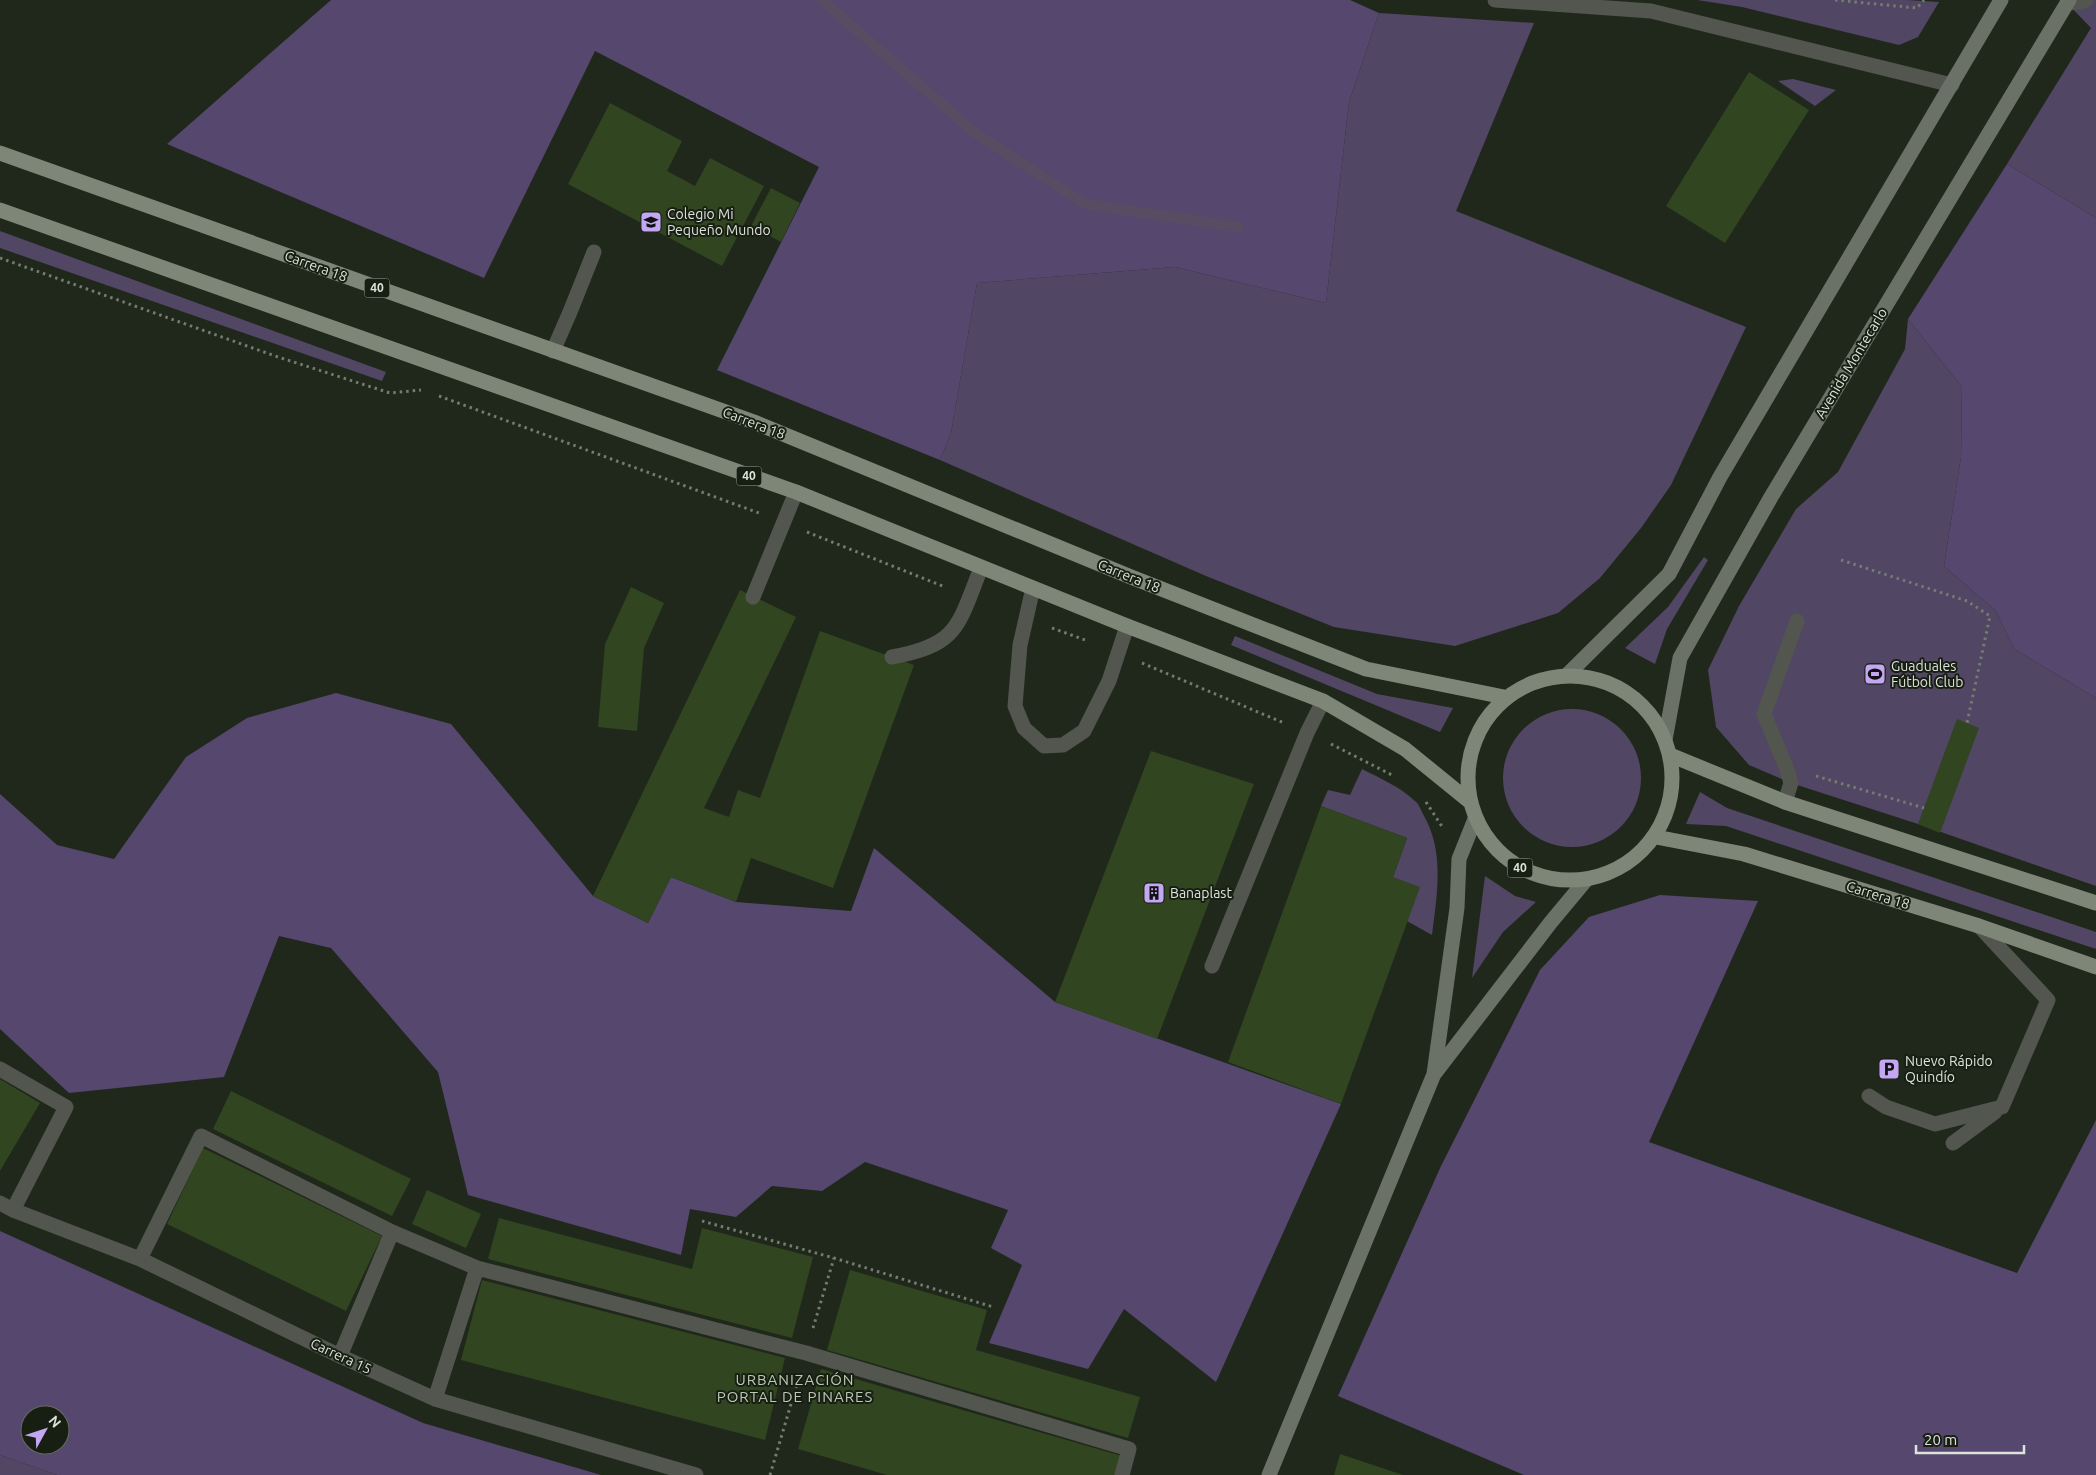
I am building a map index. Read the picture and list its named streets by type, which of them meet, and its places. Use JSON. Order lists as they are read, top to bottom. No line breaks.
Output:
{"streets":{"main road":["Carrera 18","40","Avenida Montecarlo"],"street":["Carrera 15"]},"crossings":[["Carrera 18","40"],["40","Avenida Montecarlo"]],"districts":["URBANIZACIÓN PORTAL DE PINARES"],"places":{"school or university":["Colegio Mi Pequeño Mundo"],"sports":["Guaduales Fútbol Club"],"building":["Banaplast"],"parking":["Nuevo Rápido Quindío"]},"scale_bar":"20 m","north":"top right"}
